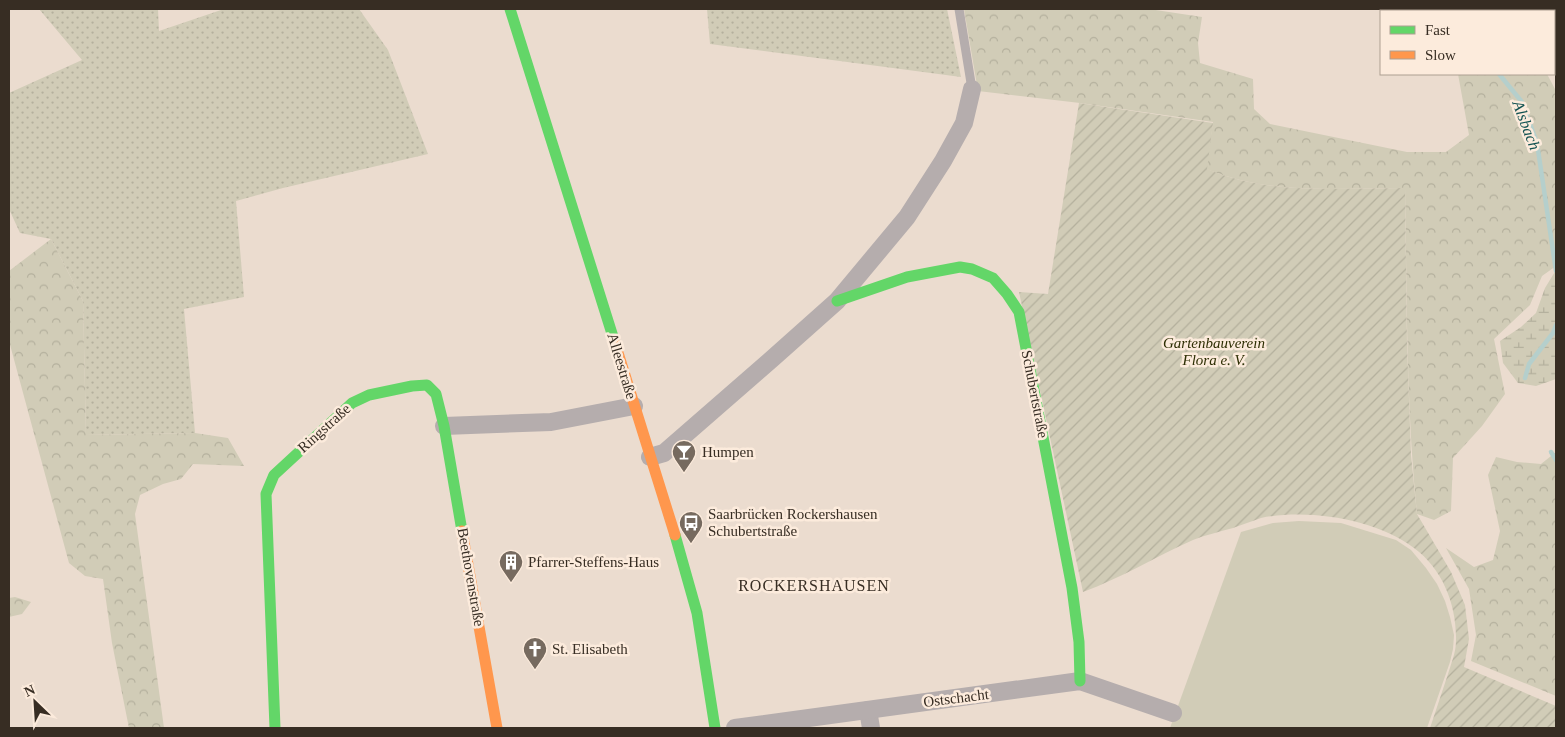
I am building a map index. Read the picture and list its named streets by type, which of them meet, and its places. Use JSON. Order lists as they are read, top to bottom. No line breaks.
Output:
{"streets":{"street":["Alleestraße","Schubertstraße","Ringstraße","Beethovenstraße","Ostschacht"]},"crossings":[["Alleestraße","Schubertstraße"],["Schubertstraße","Ostschacht"],["Ringstraße","Beethovenstraße"]],"districts":["ROCKERSHAUSEN"],"water":["Alsbach"],"parks":["Gartenbauverein Flora e. V."],"places":{"bar":["Humpen"],"bus stop":["Saarbrücken Rockershausen Schubertstraße"],"building":["Pfarrer-Steffens-Haus"],"church":["St. Elisabeth"]},"legend":["Fast","Slow"],"north":"top left"}
